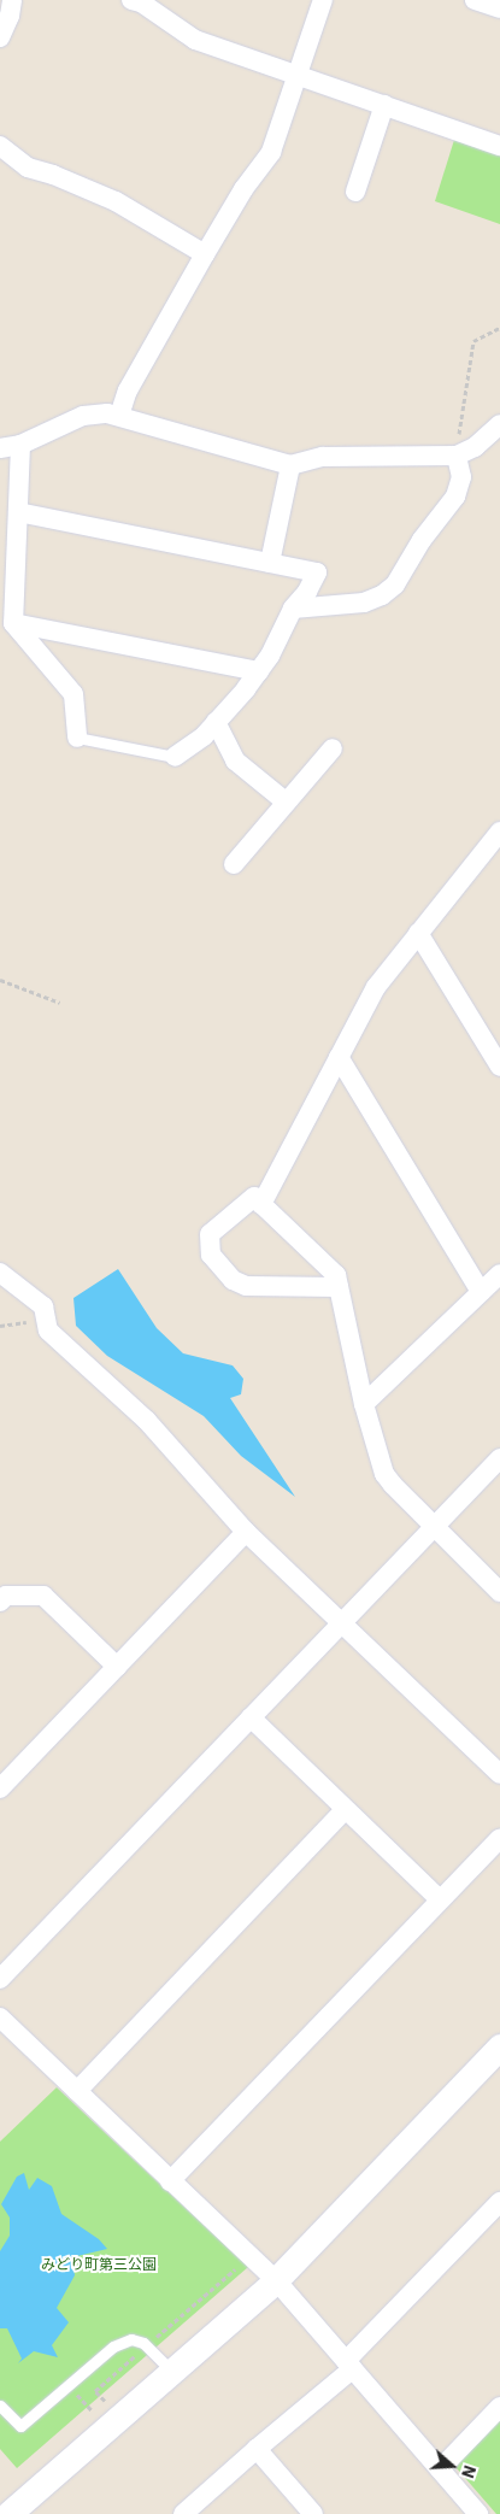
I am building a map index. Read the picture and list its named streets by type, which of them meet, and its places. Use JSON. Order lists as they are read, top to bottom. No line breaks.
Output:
{"parks":["みどり町第三公園"],"north":"right"}
